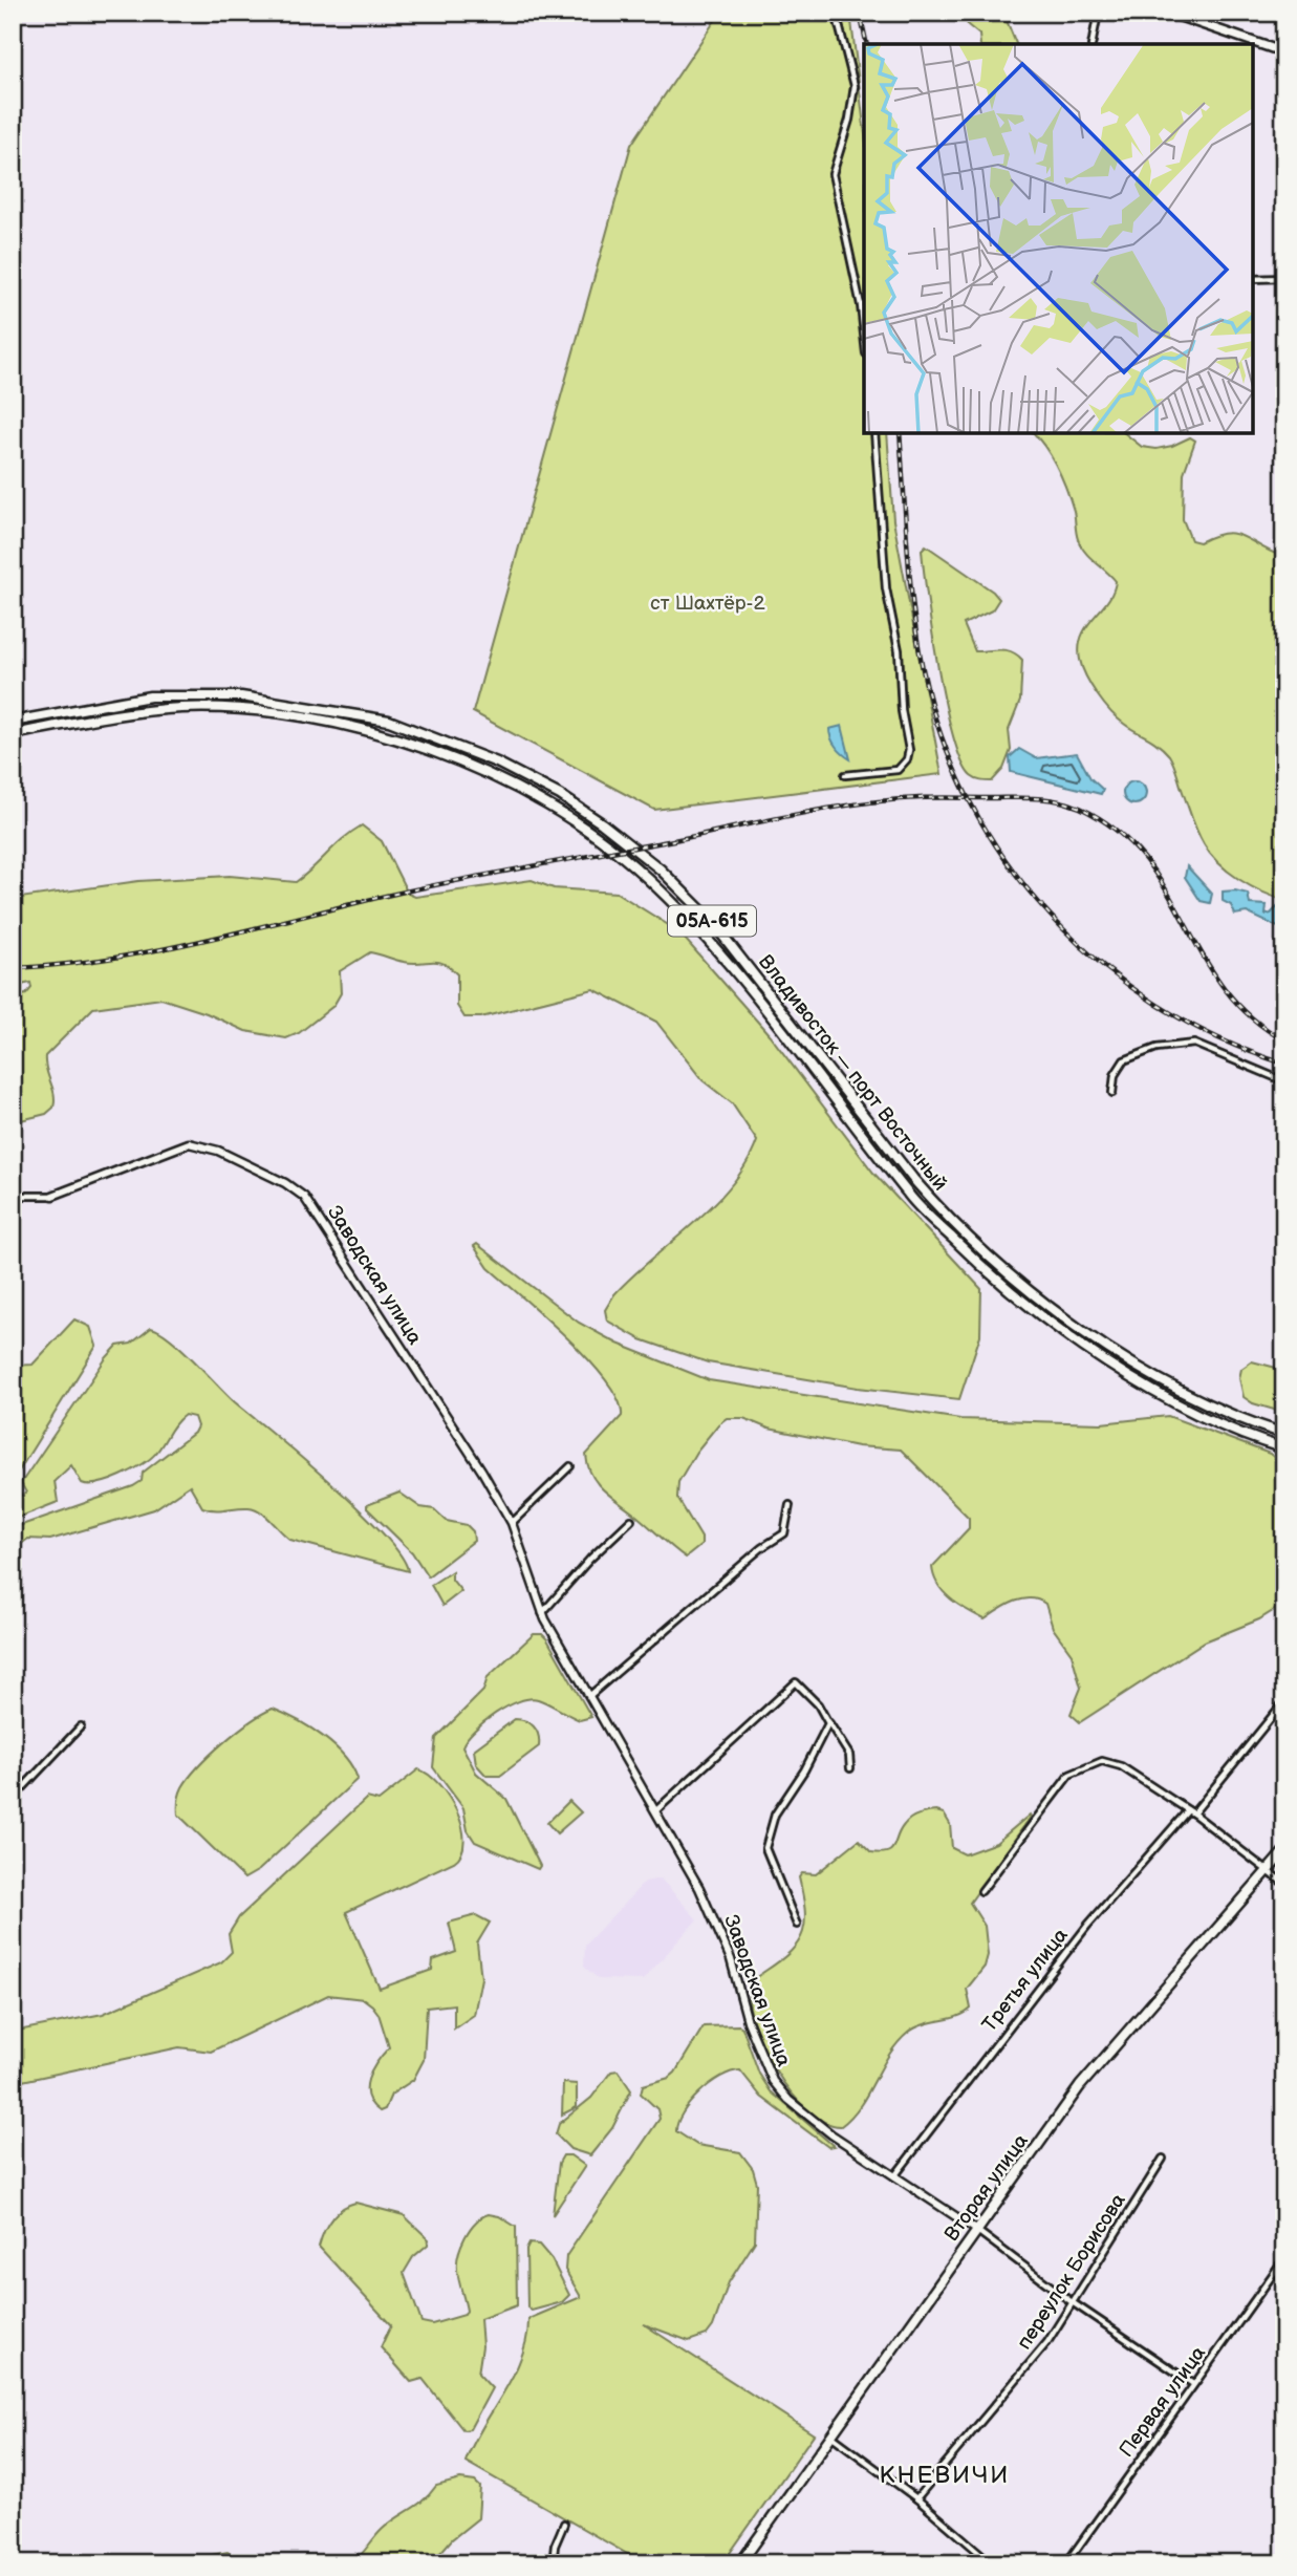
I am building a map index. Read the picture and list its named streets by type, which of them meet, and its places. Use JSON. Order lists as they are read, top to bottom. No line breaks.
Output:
{"streets":{"main road":["05А-615","Владивосток — порт Восточный","Вторая улица"],"street":["Заводская улица","Третья улица","переулок Борисова","Первая улица"]},"crossings":[["Заводская улица","Третья улица"],["Заводская улица","Вторая улица"]],"districts":["КНЕВИЧИ"],"parks":["ст Шахтёр-2"]}
